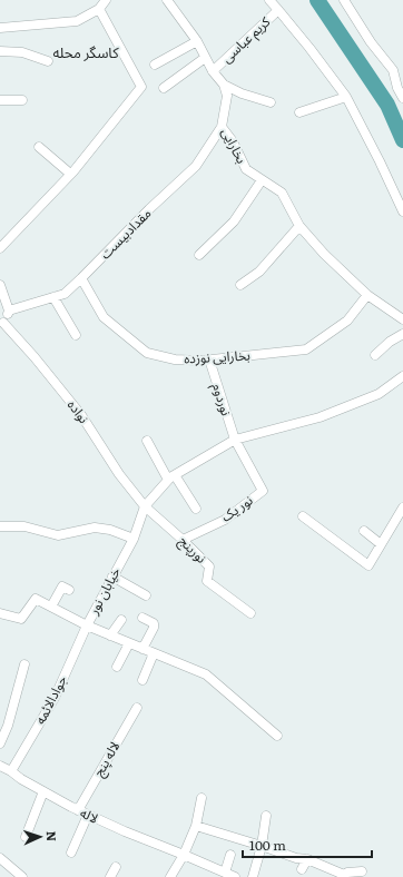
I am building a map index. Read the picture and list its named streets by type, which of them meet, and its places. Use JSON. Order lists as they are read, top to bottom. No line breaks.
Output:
{"streets":{"street":["کریم عباسی","بخارایی","مقدادبیست","بخارایی نوزده","نوردوم","نواده","نور یک","نورپنج","خیابان نور","جوادالائمه","لاله پنج","لاله"]},"crossings":[["بخارایی","مقدادبیست"],["بخارایی","بخارایی نوزده"],["مقدادبیست","بخارایی نوزده"],["بخارایی نوزده","نوردوم"],["نوردوم","نور یک"],["نوردوم","خیابان نور"],["نواده","نورپنج"],["نواده","خیابان نور"],["نور یک","نورپنج"],["نور یک","خیابان نور"],["نورپنج","خیابان نور"],["خیابان نور","جوادالائمه"],["جوادالائمه","لاله"],["لاله پنج","لاله"]],"districts":["کاسگر محله"],"scale_bar":"100 m","north":"right"}
